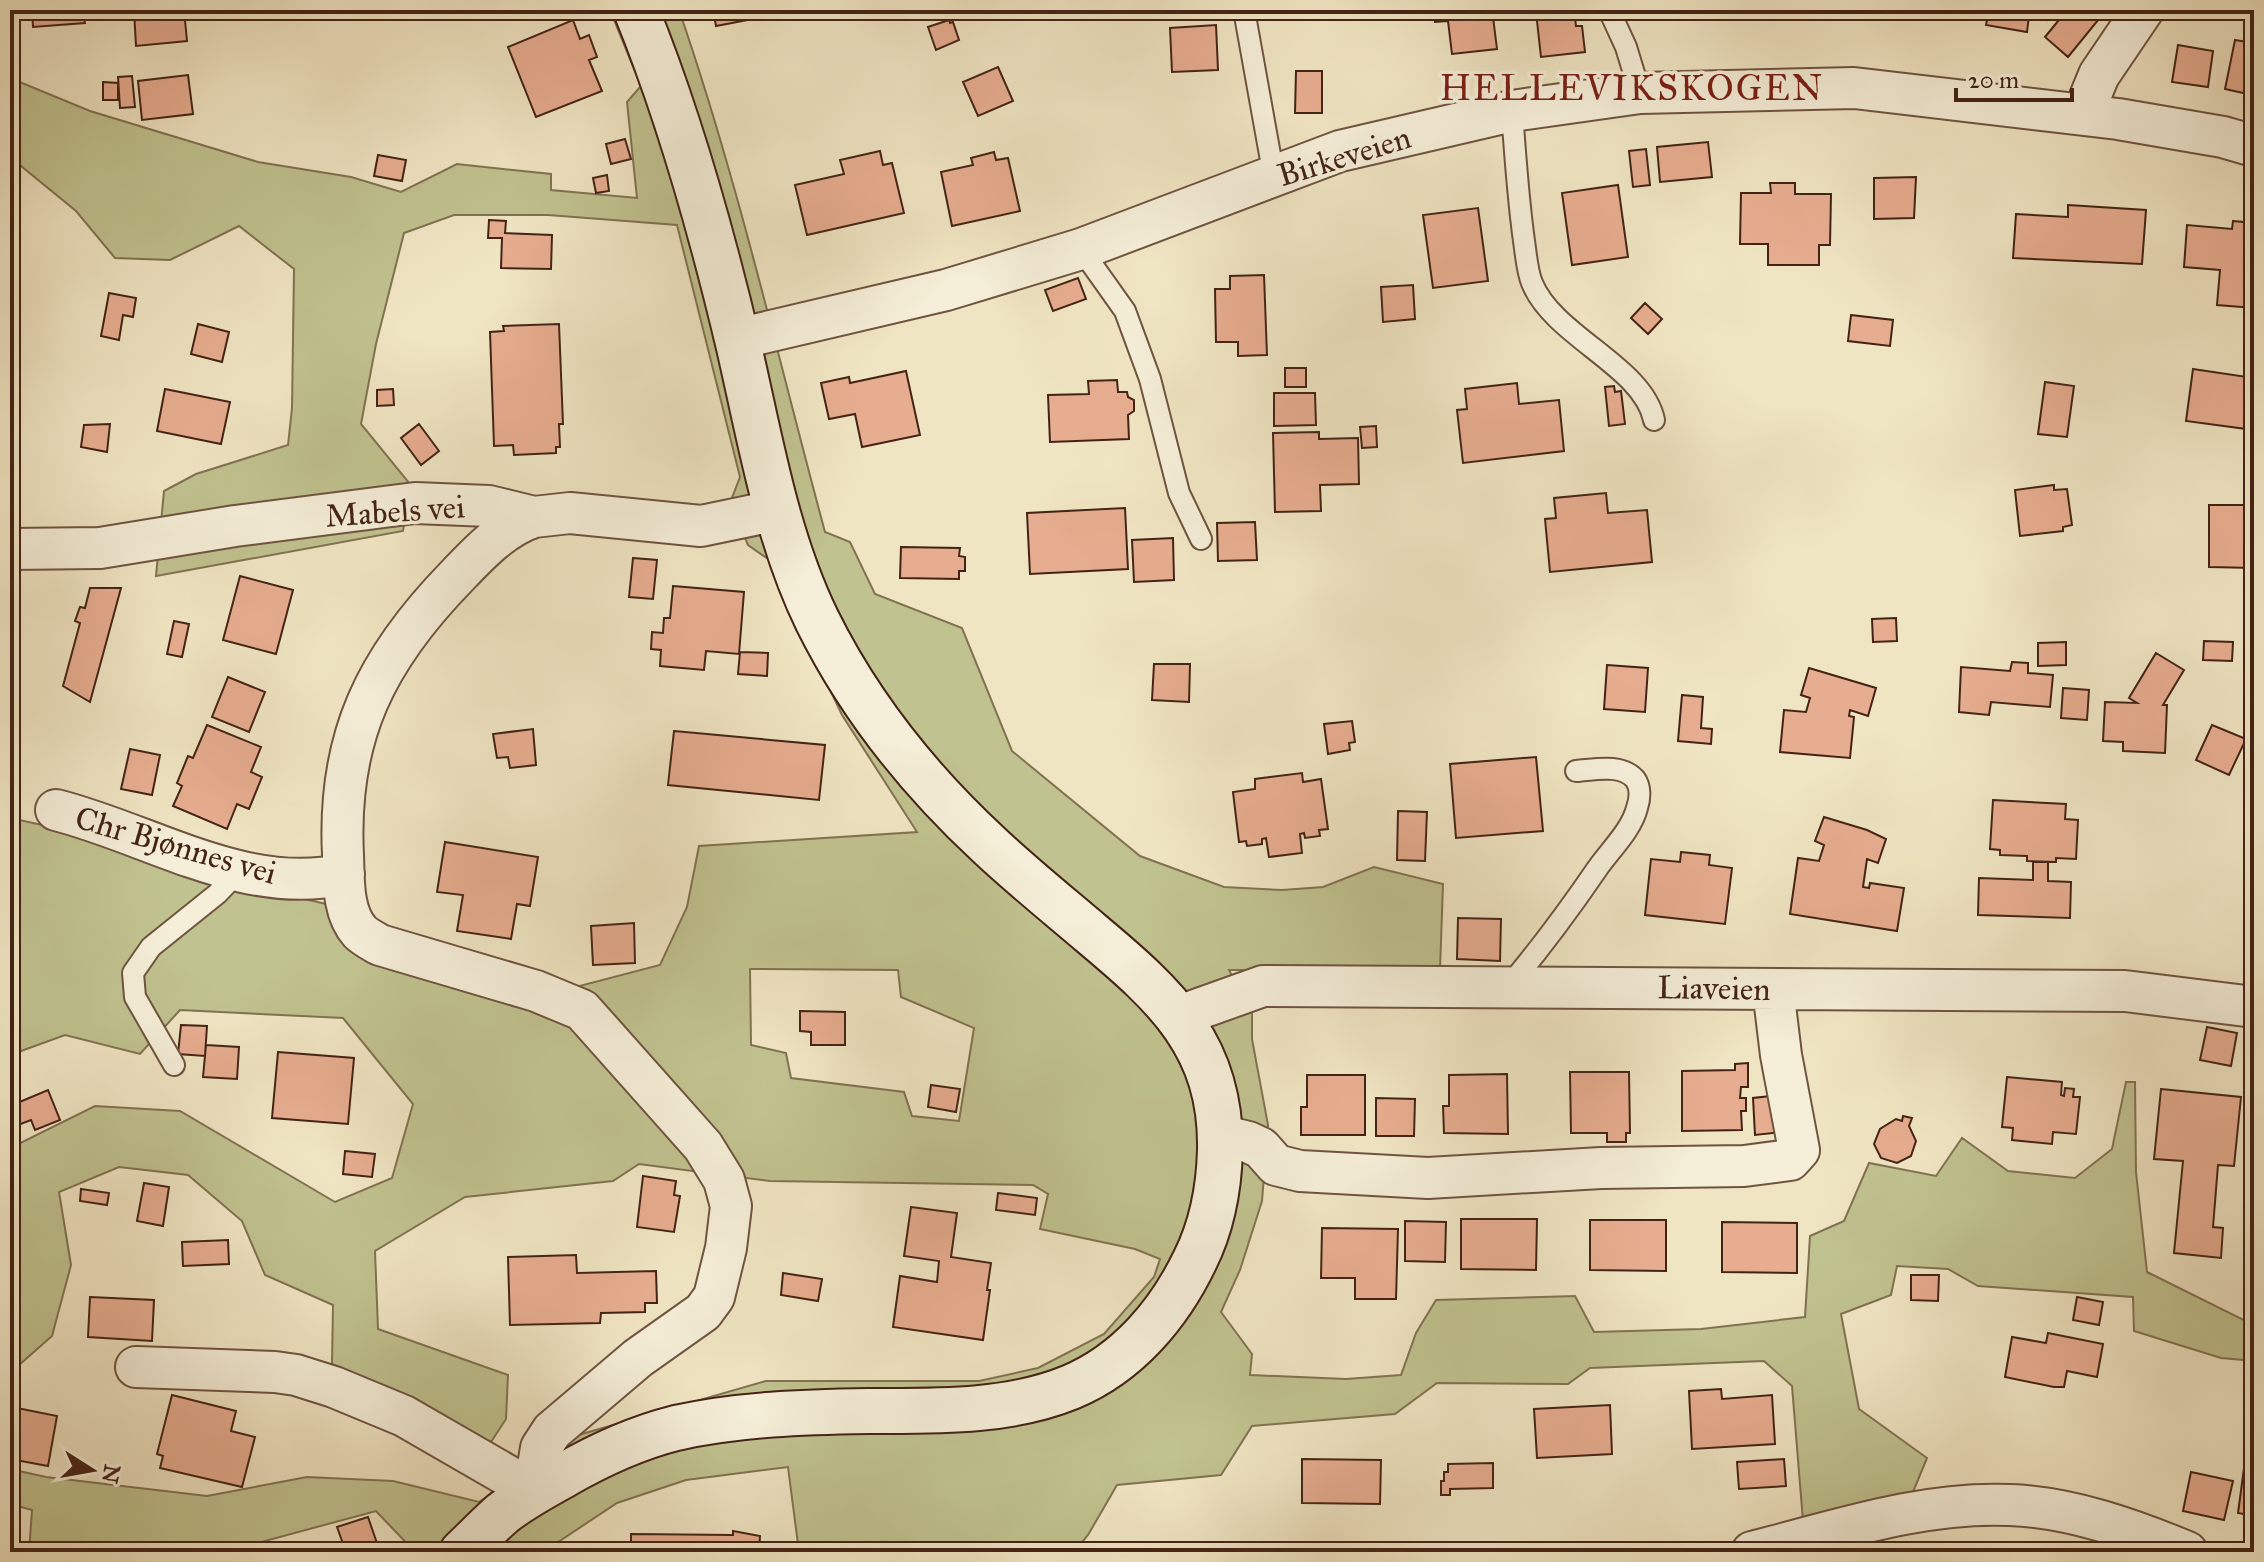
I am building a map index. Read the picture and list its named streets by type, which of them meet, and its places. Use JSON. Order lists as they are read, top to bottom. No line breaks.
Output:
{"streets":{"street":["Birkeveien","Mabels vei","Chr Bjønnes vei","Liaveien"]},"districts":["HELLEVIKSKOGEN"],"scale_bar":"20 m","north":"right"}
